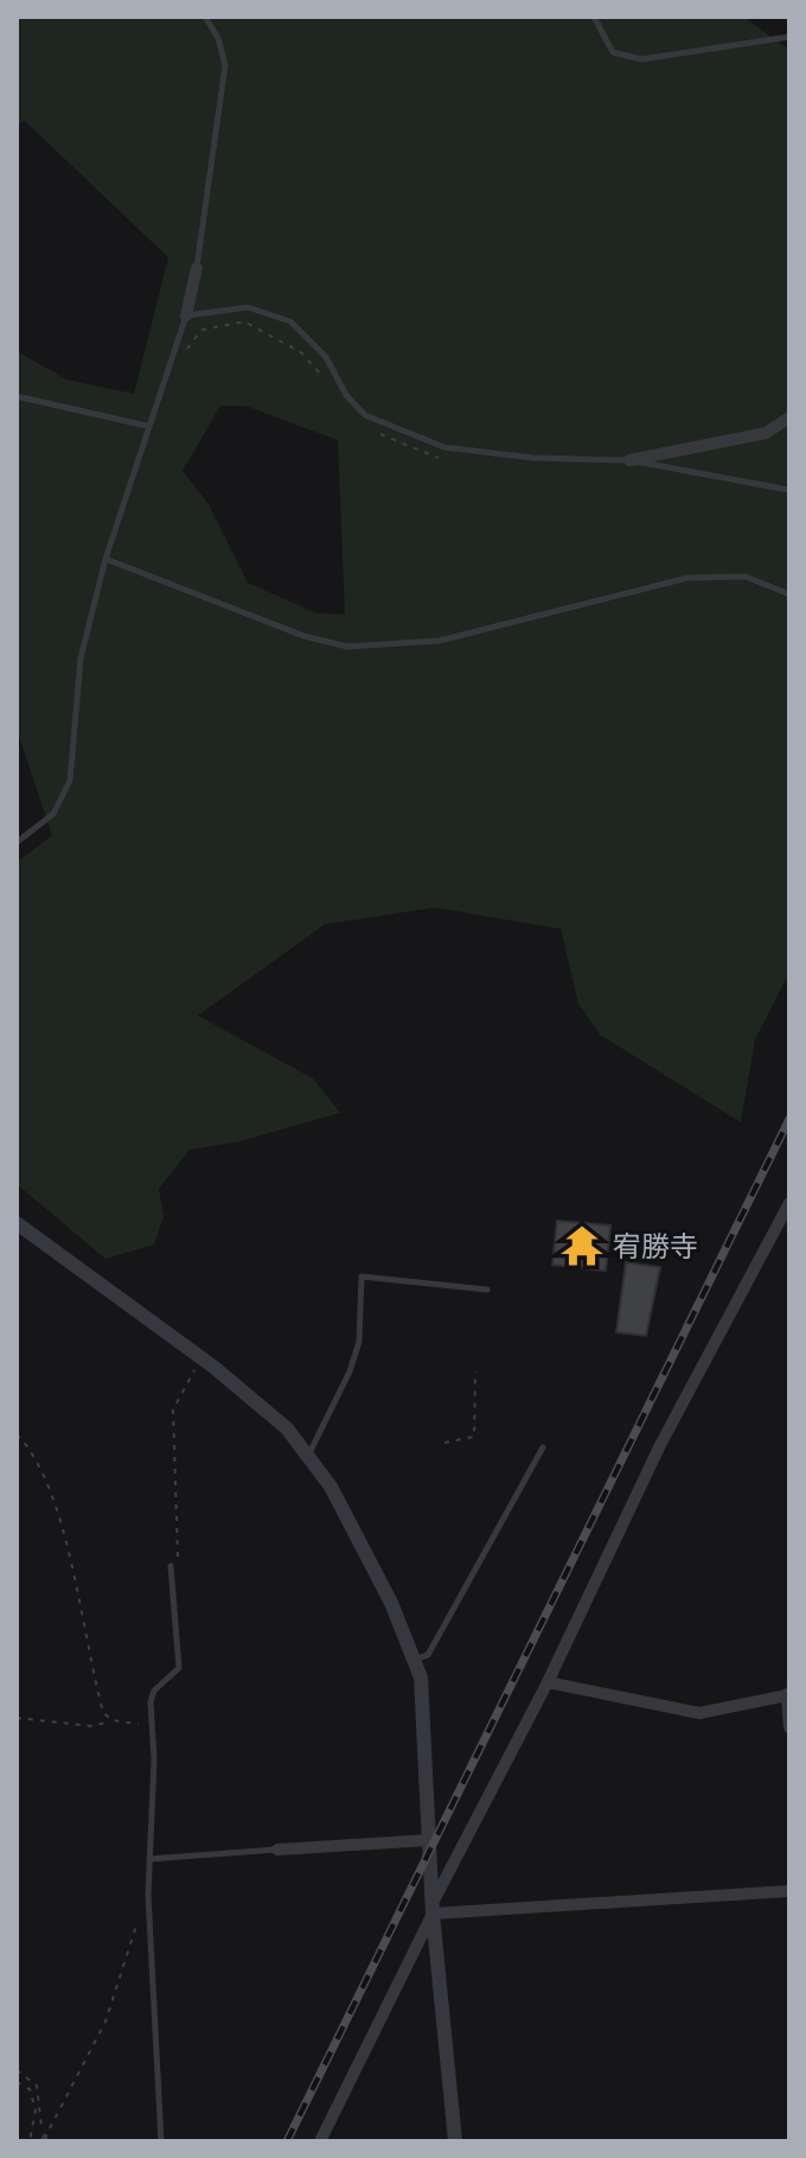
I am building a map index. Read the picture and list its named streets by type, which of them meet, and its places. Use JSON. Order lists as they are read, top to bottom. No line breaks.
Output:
{"places":{"temple":["宥勝寺"]}}
